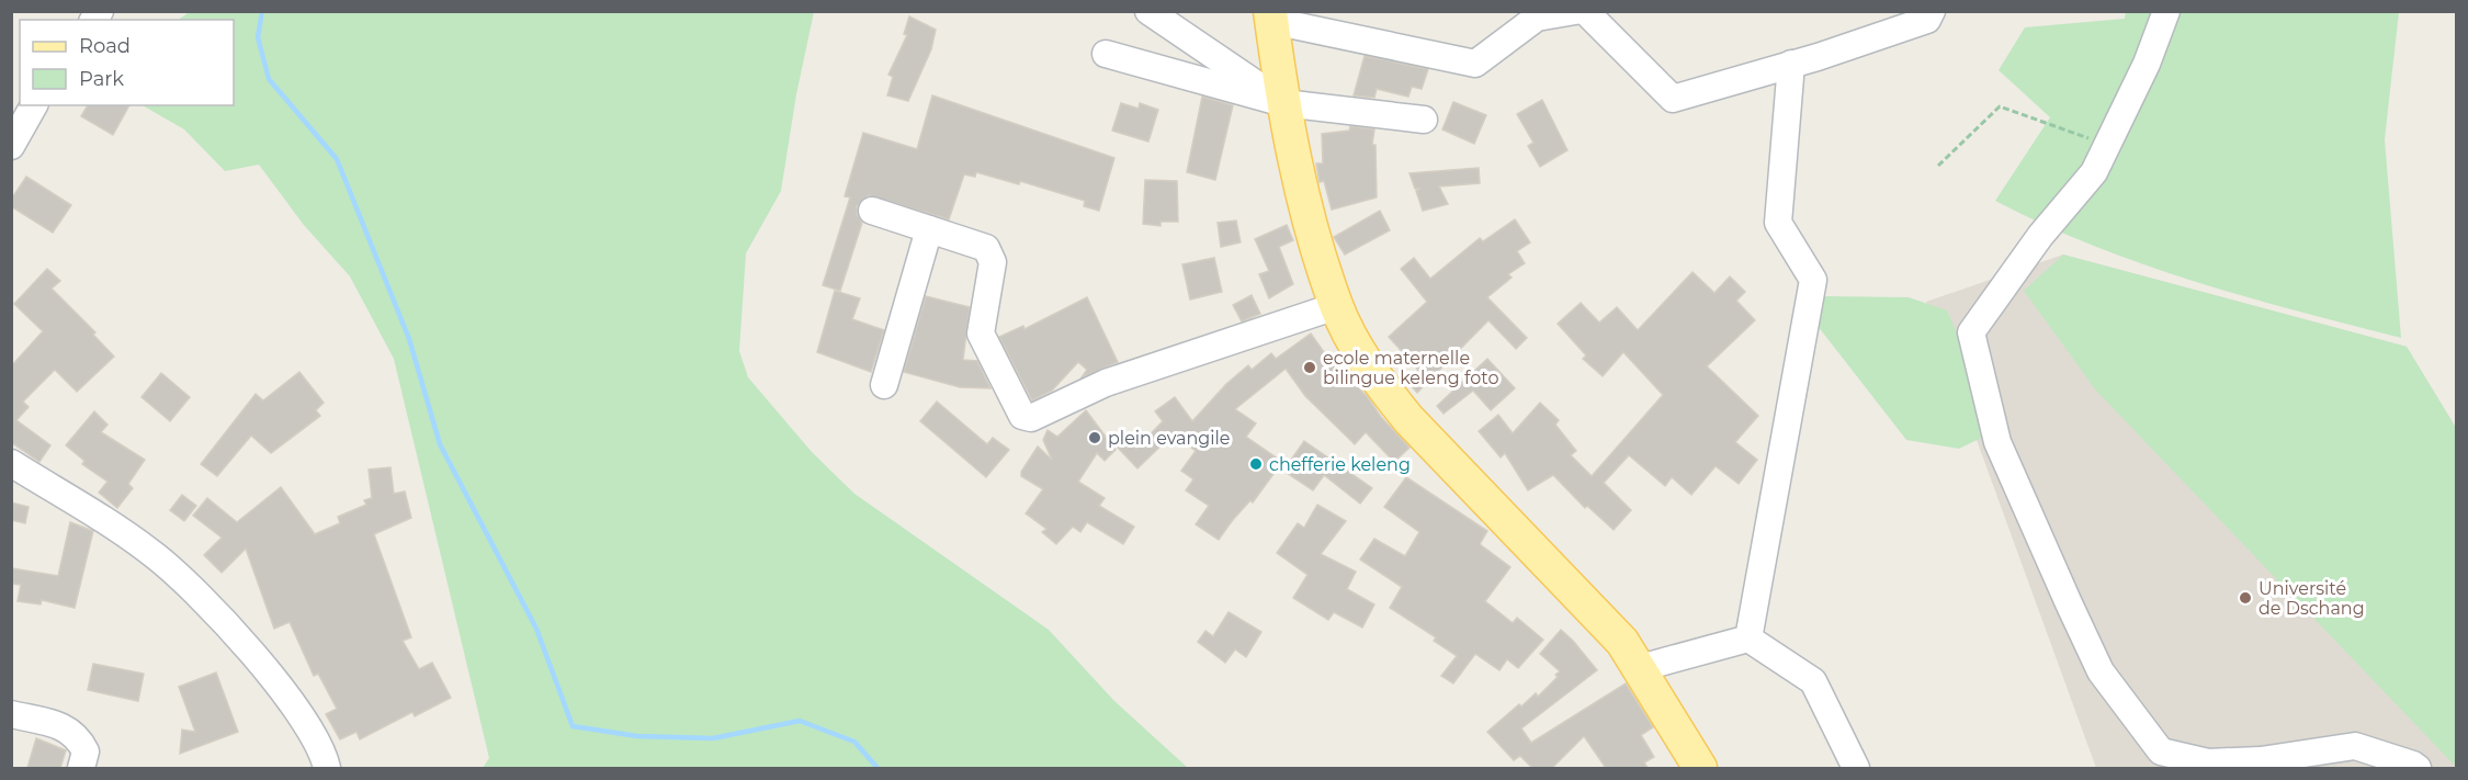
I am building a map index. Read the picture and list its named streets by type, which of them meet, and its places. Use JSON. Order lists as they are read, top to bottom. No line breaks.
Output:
{"places":["ecole maternelle bilingue keleng foto","plein evangile","chefferie keleng","Université de Dschang"],"legend":["Road","Park"]}
